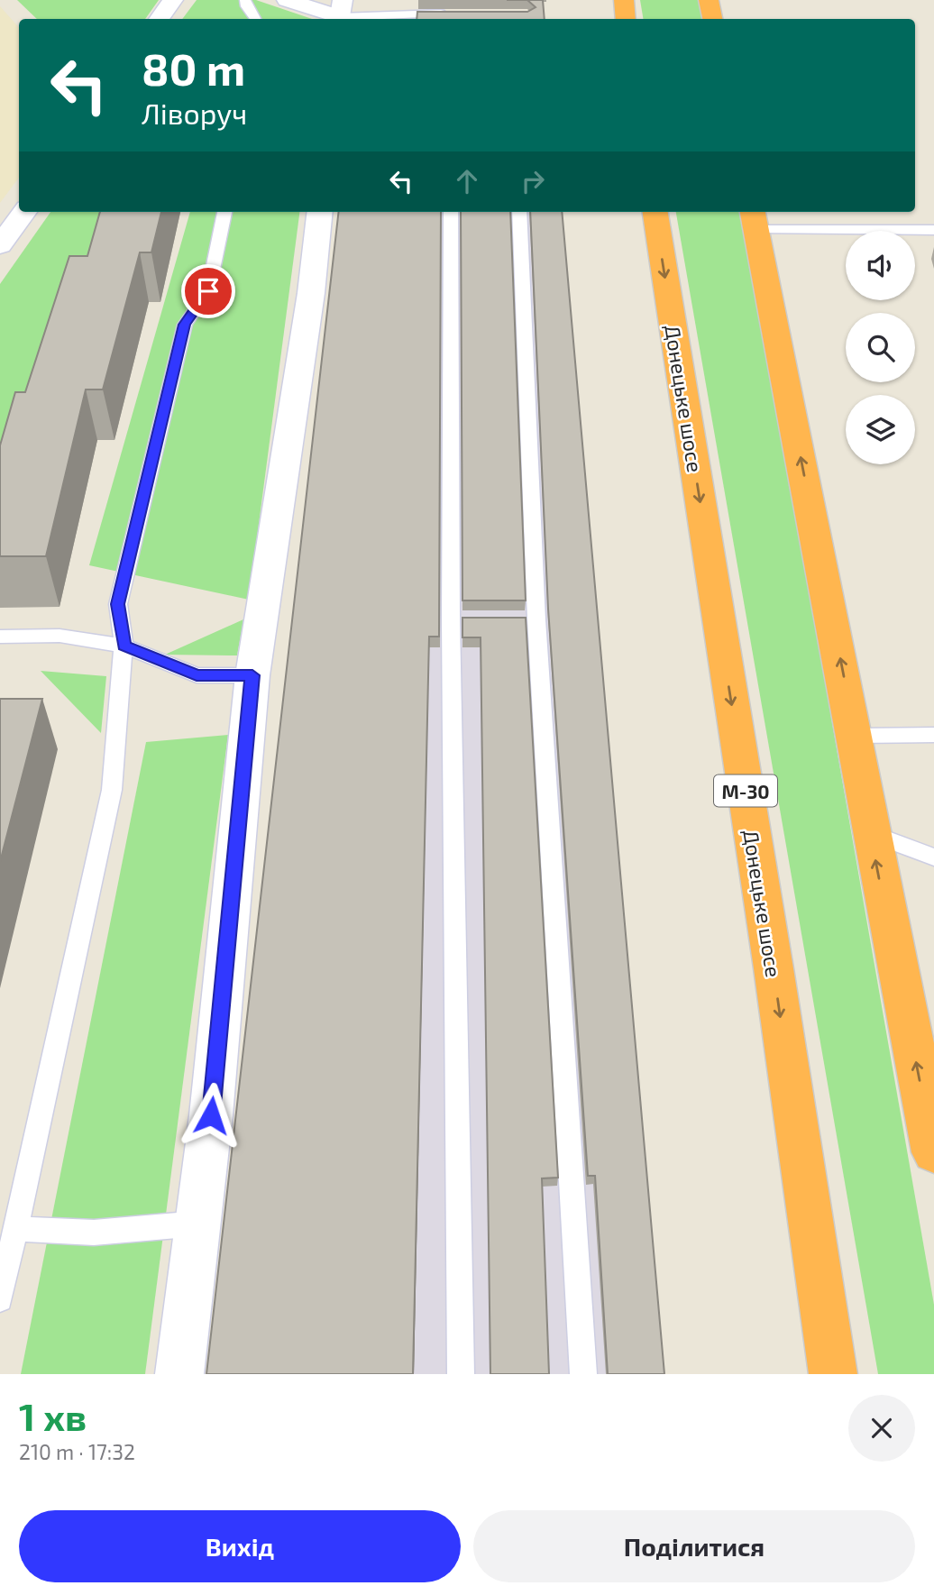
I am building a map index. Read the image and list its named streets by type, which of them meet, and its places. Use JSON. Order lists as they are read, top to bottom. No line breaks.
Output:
{"streets":{"highway":["Донецьке шосе","М-30"]},"page":{"turn":["80 m","Ліворуч"],"heading":["1 хв","210 m · 17:32"],"buttons":["Вихід","Поділитися"]}}
